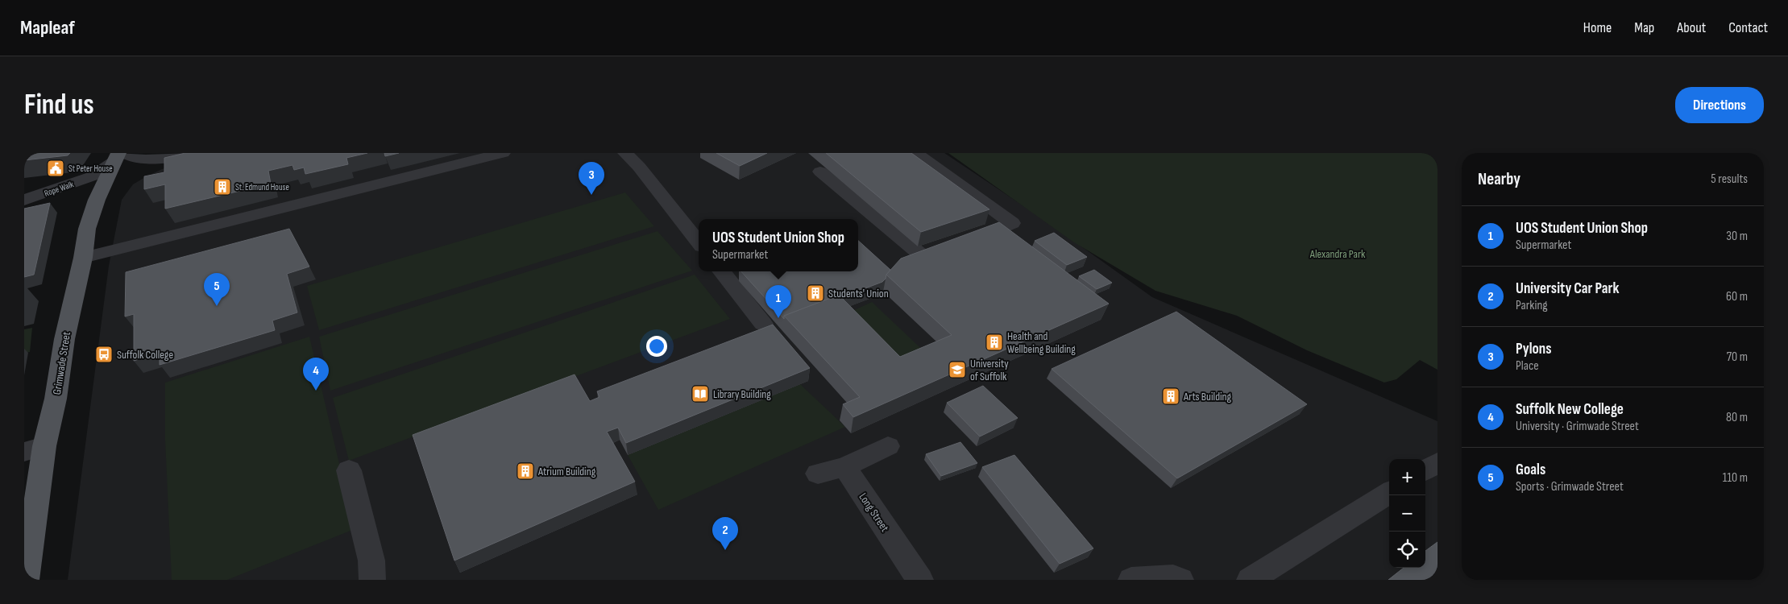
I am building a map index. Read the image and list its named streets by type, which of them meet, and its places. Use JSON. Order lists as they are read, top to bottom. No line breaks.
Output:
{"streets":{"main road":["Grimwade Street"],"street":["Rope Walk","Long Street"]},"crossings":[["Rope Walk","Grimwade Street"]],"parks":["Alexandra Park"],"places":{"public building":["St Peter House"],"building":["St. Edmund House","Students' Union","Health and Wellbeing Building","Arts Building","Atrium Building"],"bus stop":["Suffolk College"],"school or university":["University of Suffolk"],"library":["Library Building"]},"page":{"header":"Mapleaf","nav":["Home","Map","About","Contact"],"buttons":"Directions","title":"Find us","heading":["Nearby","5 results"],"pins":["3","5","1","4","2"],"list":[{"mark":"1","name":"UOS Student Union Shop","note":"Supermarket","value":"30 m"},{"mark":"2","name":"University Car Park","note":"Parking","value":"60 m"},{"mark":"3","name":"Pylons","note":"Place","value":"70 m"},{"mark":"4","name":"Suffolk New College","note":"University · Grimwade Street","value":"80 m"},{"mark":"5","name":"Goals","note":"Sports · Grimwade Street","value":"110 m"}],"popup":["UOS Student Union Shop","Supermarket"],"map_buttons":["+","−"]}}
